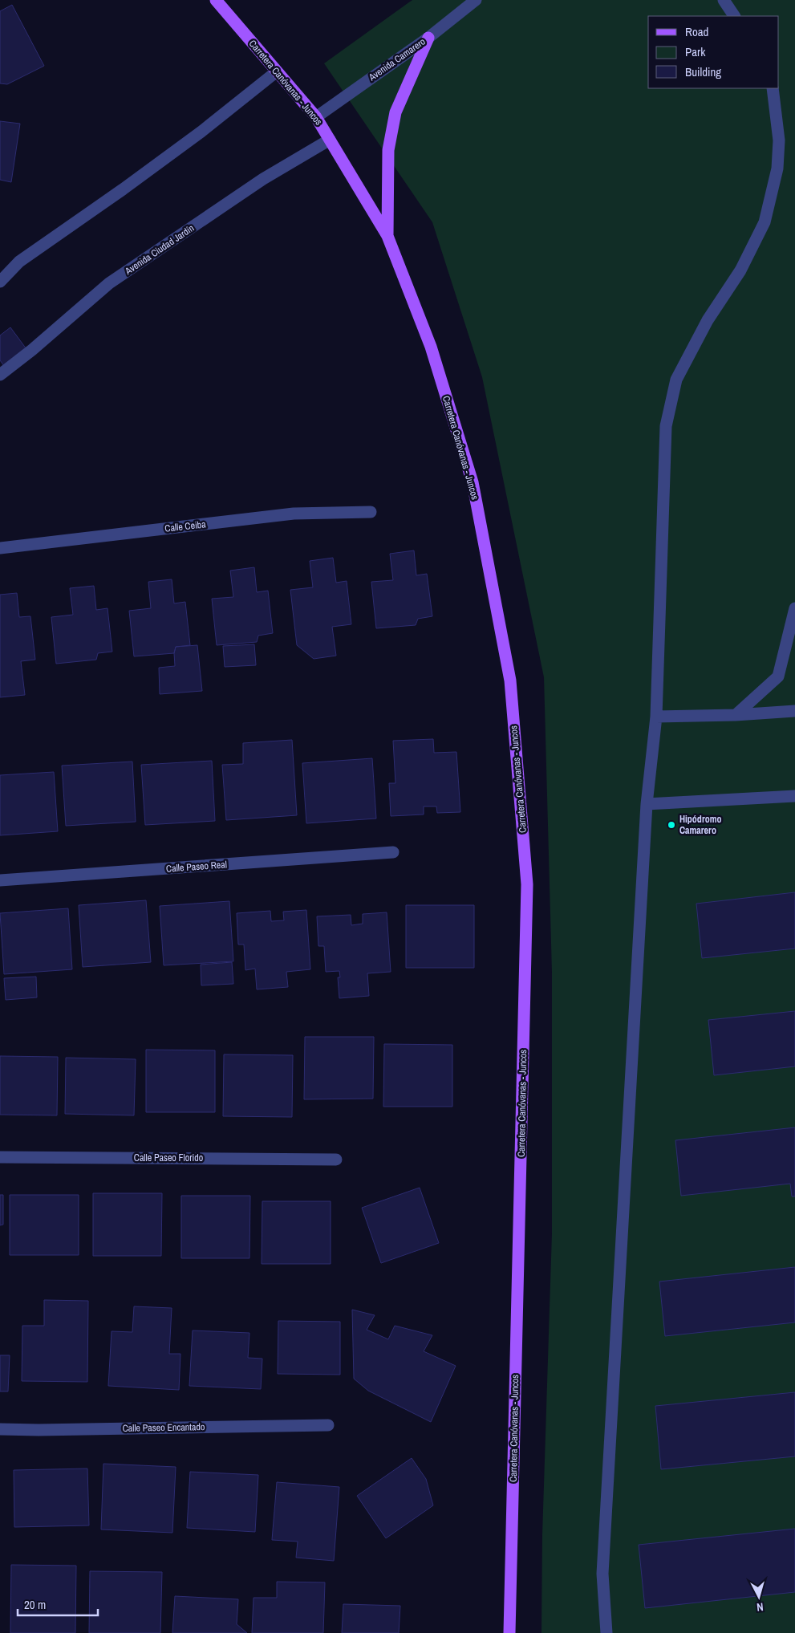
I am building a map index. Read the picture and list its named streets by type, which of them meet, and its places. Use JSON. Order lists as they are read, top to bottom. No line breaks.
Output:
{"streets":{"main road":["Carretera Canóvanas - Juncos"],"street":["Avenida Camarero","Avenida Ciudad Jardín","Calle Ceiba","Calle Paseo Real","Calle Paseo Florido","Calle Paseo Encantado"]},"crossings":[["Avenida Camarero","Carretera Canóvanas - Juncos"],["Carretera Canóvanas - Juncos","Avenida Ciudad Jardín"]],"places":["Hipódromo Camarero"],"legend":["Road","Park","Building"],"scale_bar":"20 m","north":"bottom"}
